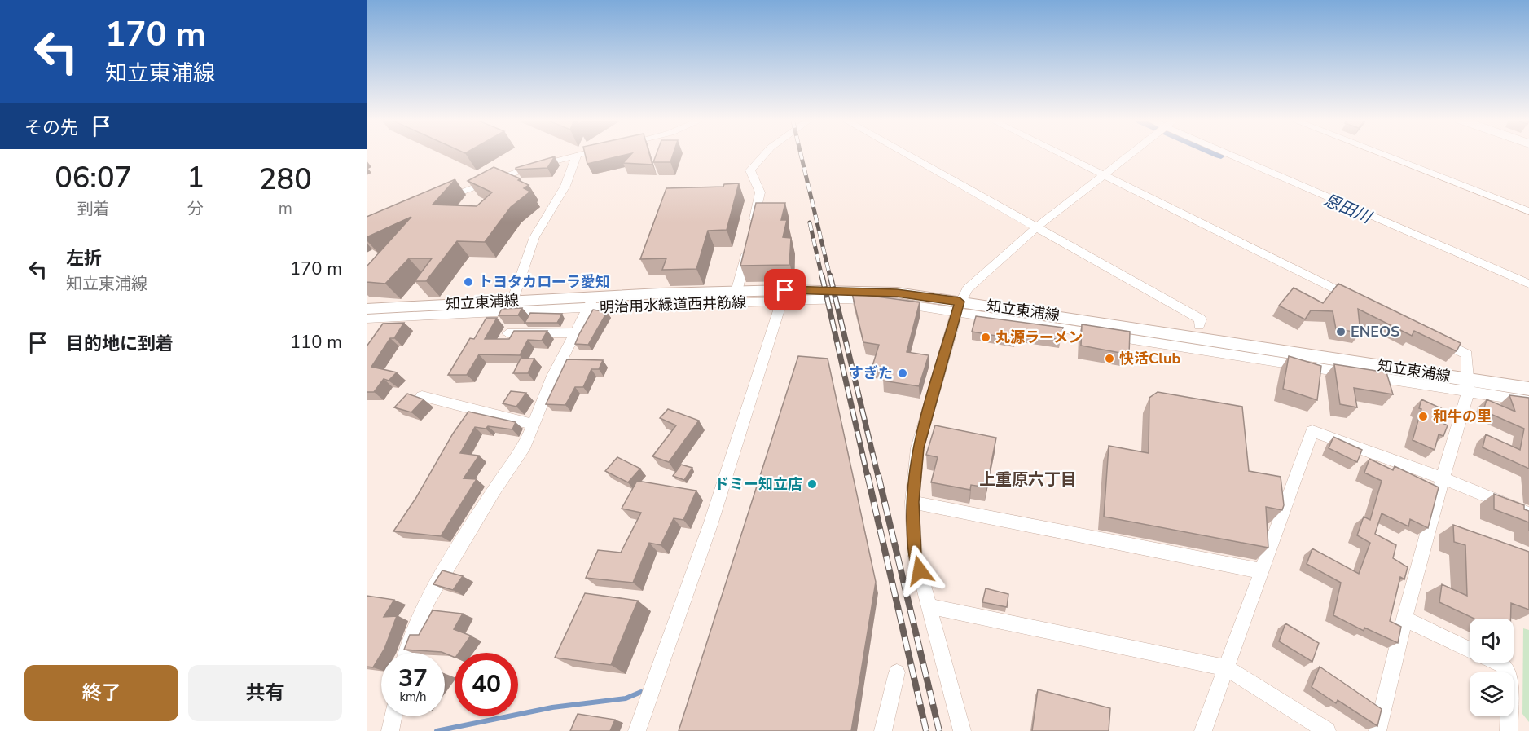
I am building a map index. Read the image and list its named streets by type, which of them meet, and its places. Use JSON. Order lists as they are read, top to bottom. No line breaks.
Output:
{"streets":{"main road":["知立東浦線"],"street":["明治用水緑道西井筋線"]},"crossings":[["知立東浦線","明治用水緑道西井筋線"]],"districts":["上重原六丁目"],"water":["恩田川"],"places":["トヨタカローラ愛知","ENEOS","丸源ラーメン","快活Club","すぎた","和牛の里","ドミー知立店"],"page":{"turn":["170 m","知立東浦線"],"then":"その先","eta":["06:07","到着","1","分","280","m"],"list":[{"name":"左折","note":"知立東浦線","value":"170 m"},{"name":"目的地に到着","value":"110 m"}],"speed":"37 km/h","limit":"40","buttons":["終了","共有"]}}
